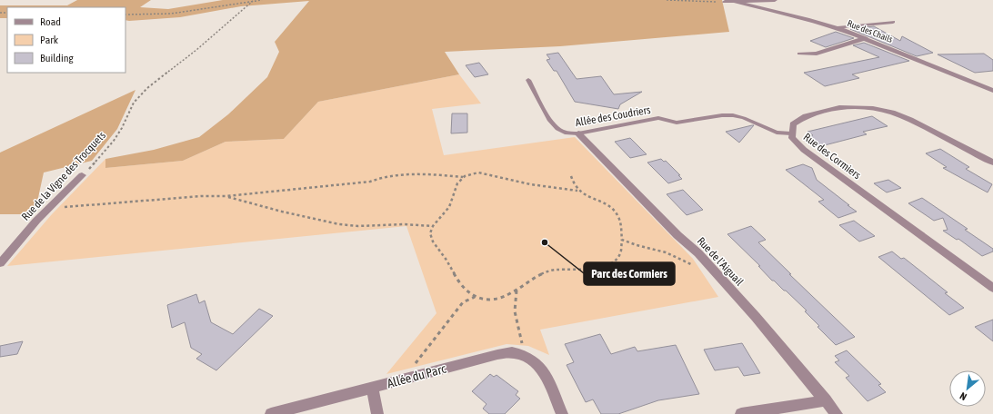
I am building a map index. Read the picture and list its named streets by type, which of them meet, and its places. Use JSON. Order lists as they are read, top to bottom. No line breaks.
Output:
{"streets":{"street":["Rue des Chails","Rue des Cormiers","Rue de la Vigne des Trocquets","Rue de l’Aiguail","Allée du Parc"],"lane":["Allée des Coudriers"]},"crossings":[["Allée des Coudriers","Rue des Cormiers"],["Allée des Coudriers","Rue de l’Aiguail"]],"places":["Parc des Cormiers"],"legend":["Road","Park","Building"],"north":"bottom left"}
